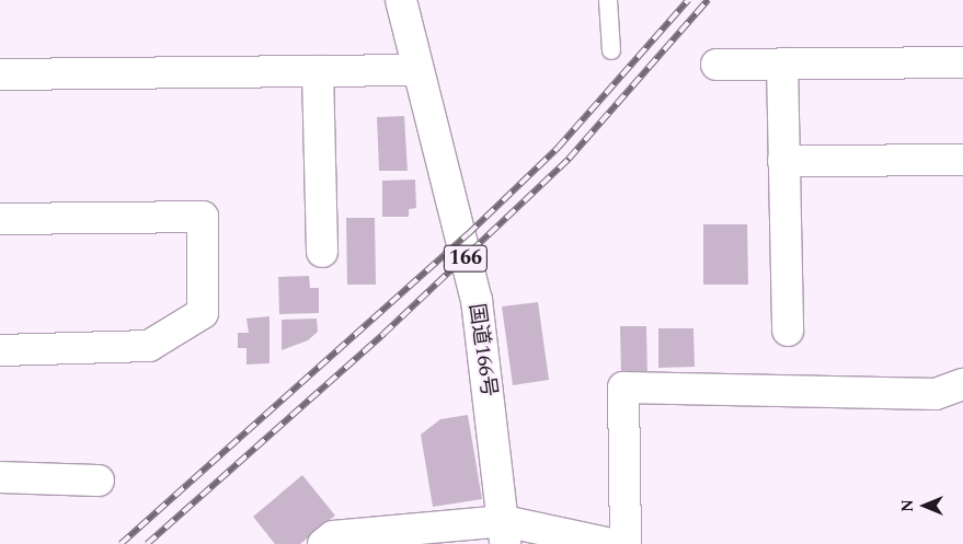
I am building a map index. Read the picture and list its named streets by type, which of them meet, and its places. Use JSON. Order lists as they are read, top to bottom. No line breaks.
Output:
{"streets":{"main road":["166","国道166号"]},"north":"left"}
